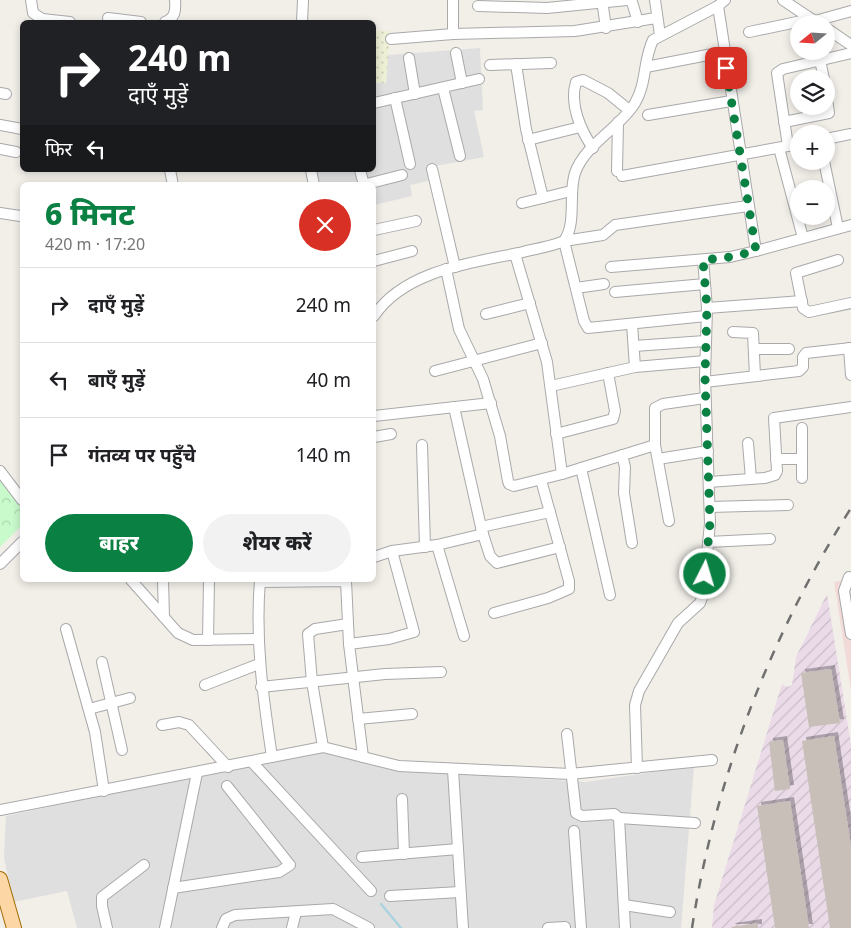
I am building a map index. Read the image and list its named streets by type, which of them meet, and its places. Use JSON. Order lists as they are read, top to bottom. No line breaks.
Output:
{"north":"left","page":{"map_buttons":["+","−"],"turn":["240 m","दाएँ मुड़ें"],"then":"फिर","heading":["6 मिनट","420 m · 17:20"],"list":[{"name":"दाएँ मुड़ें","value":"240 m"},{"name":"बाएँ मुड़ें","value":"40 m"},{"name":"गंतव्य पर पहुँचे","value":"140 m"}],"buttons":["बाहर","शेयर करें"]}}
